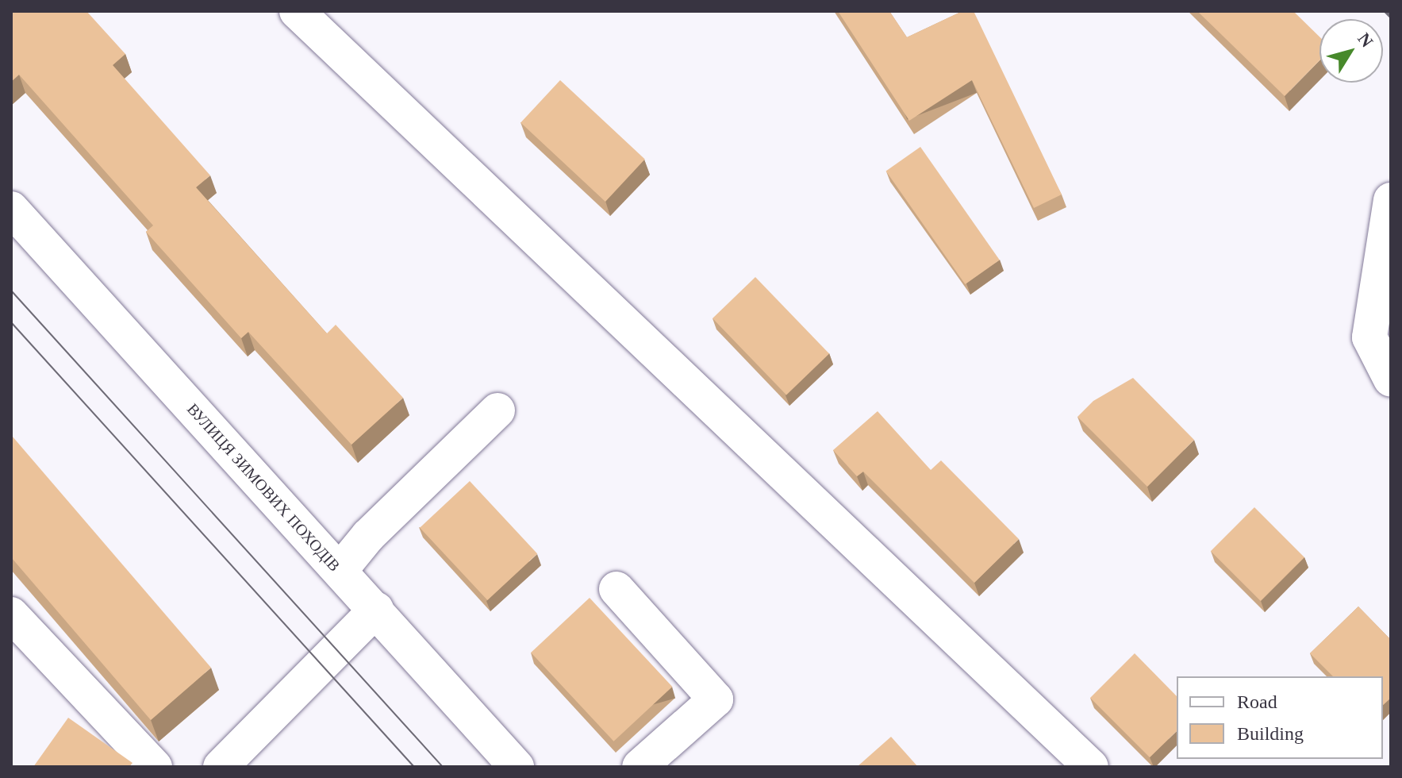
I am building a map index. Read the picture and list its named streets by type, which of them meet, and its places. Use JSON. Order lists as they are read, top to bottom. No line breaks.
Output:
{"streets":{"main road":["ВУЛИЦЯ ЗИМОВИХ ПОХОДІВ"]},"legend":["Road","Building"],"north":"top right"}
